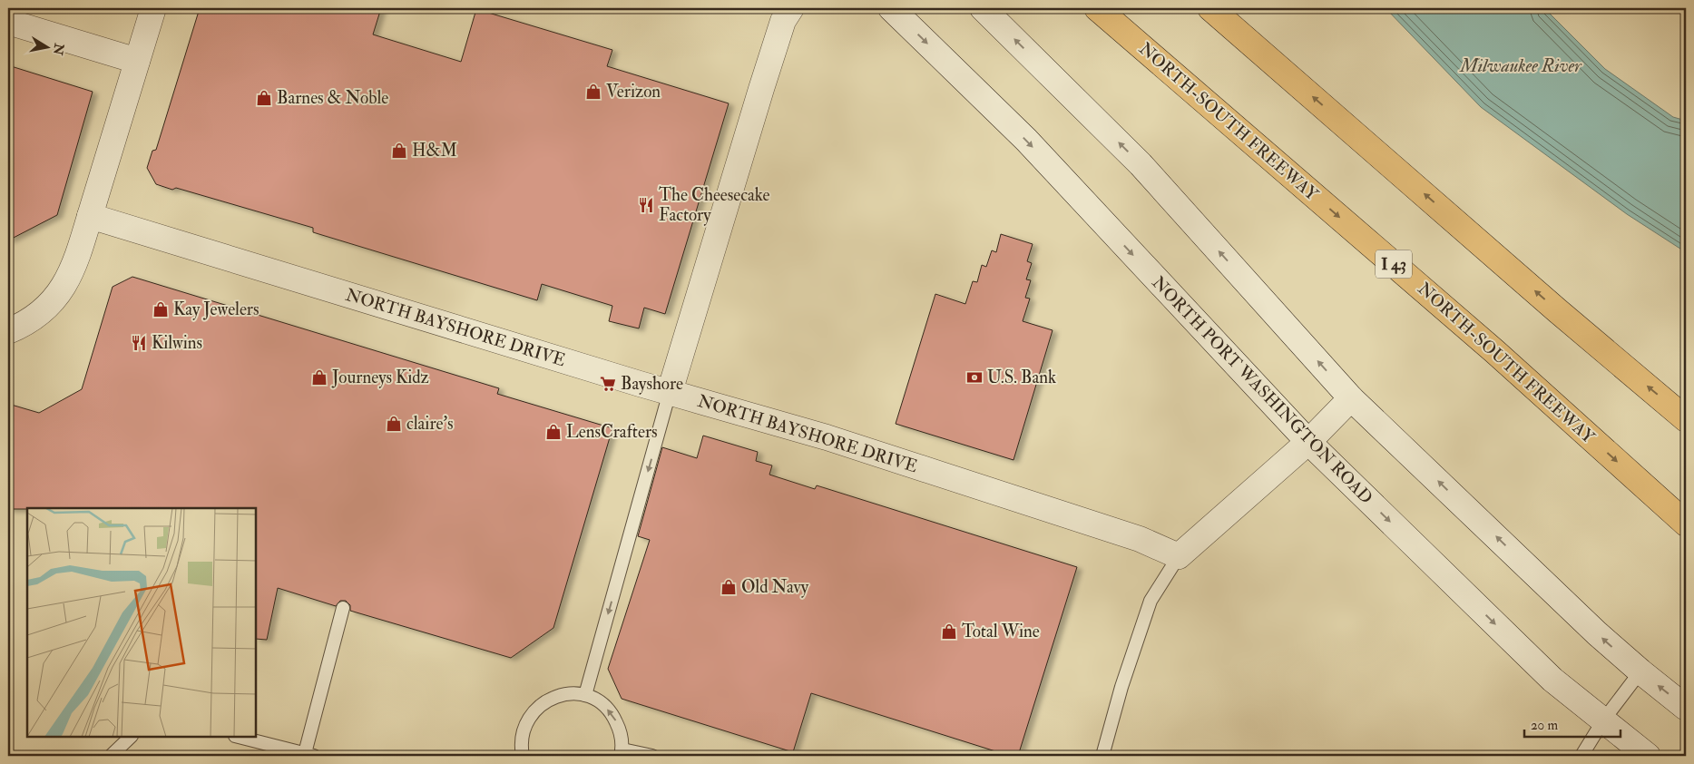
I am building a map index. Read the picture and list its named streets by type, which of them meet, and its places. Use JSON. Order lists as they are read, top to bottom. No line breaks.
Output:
{"streets":{"highway":["NORTH-SOUTH FREEWAY","I 43"],"street":["NORTH BAYSHORE DRIVE","NORTH PORT WASHINGTON ROAD"]},"water":["Milwaukee River"],"places":{"shop":["Verizon","Barnes & Noble","H&M","Kay Jewelers","Journeys Kidz","claire's","LensCrafters","Old Navy","Total Wine"],"restaurant":["The Cheesecake Factory","Kilwins"],"bank":["U.S. Bank"],"supermarket":["Bayshore"]},"scale_bar":"20 m","north":"right"}
